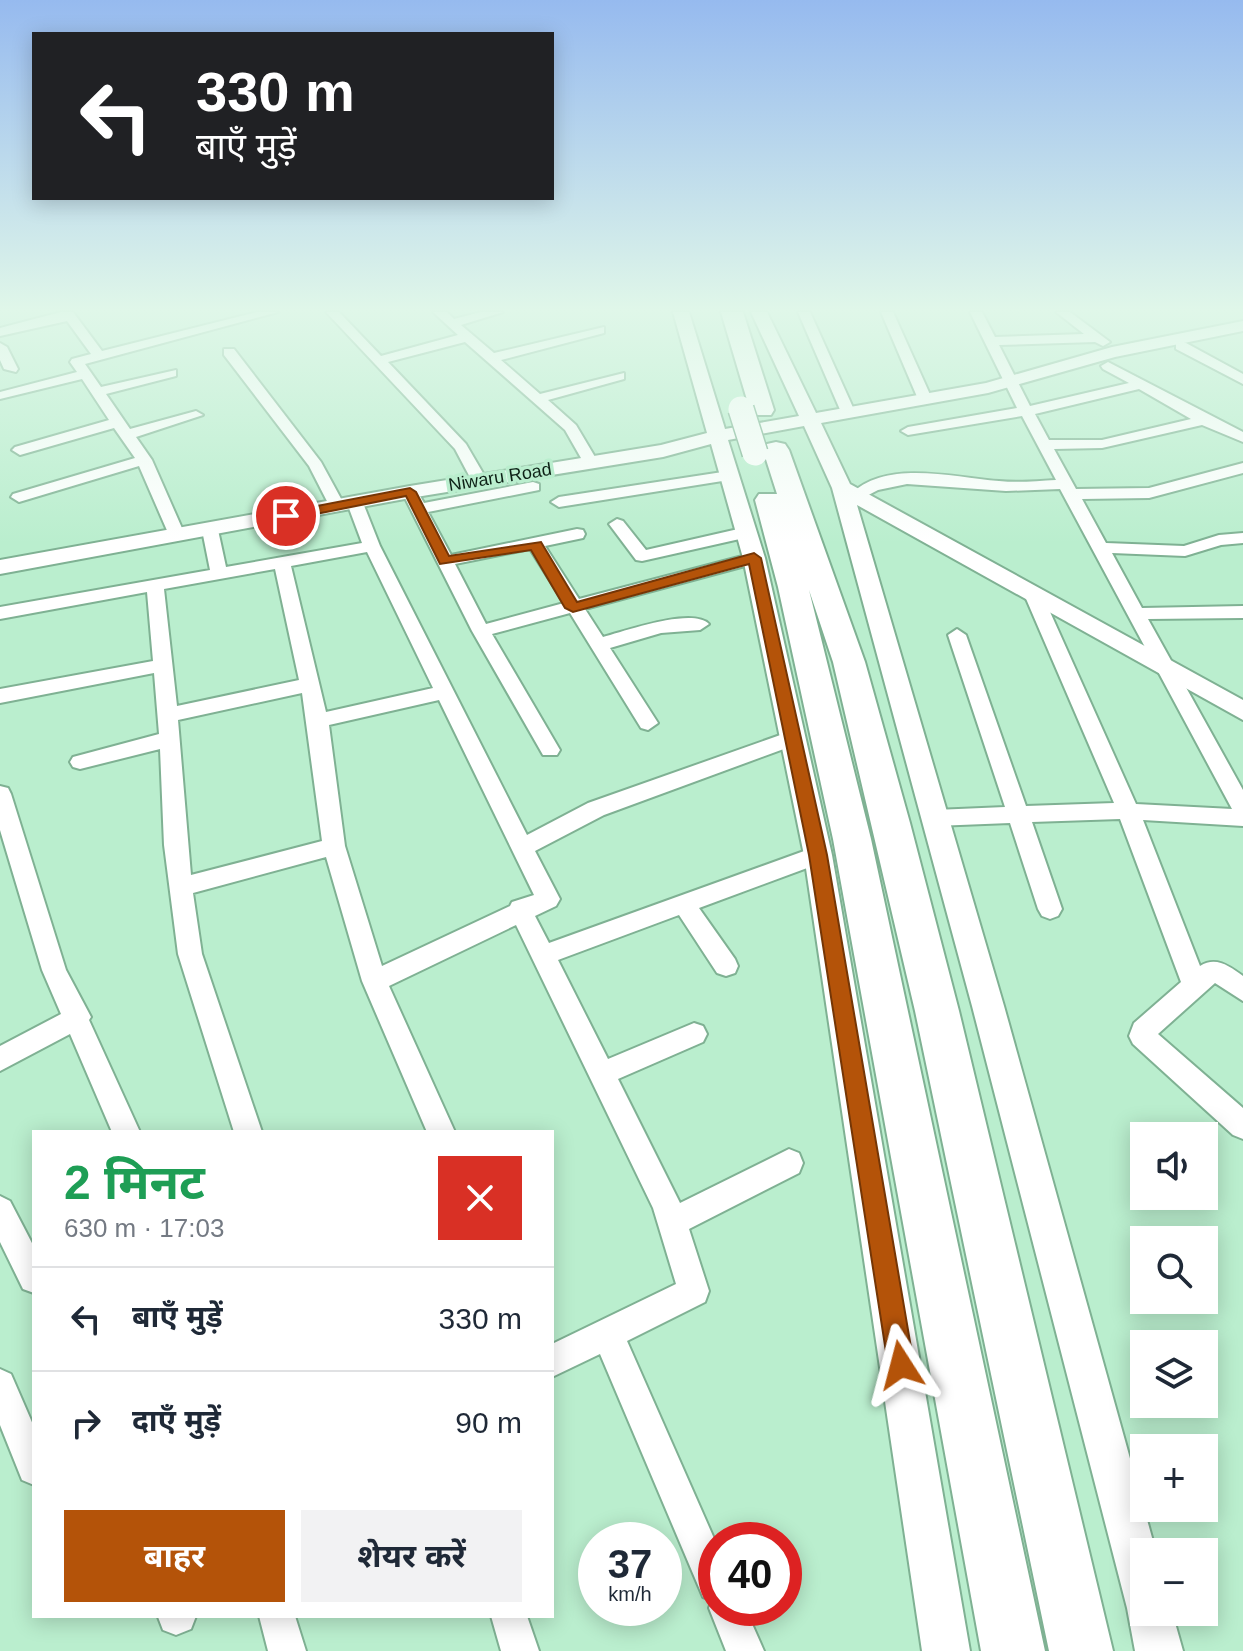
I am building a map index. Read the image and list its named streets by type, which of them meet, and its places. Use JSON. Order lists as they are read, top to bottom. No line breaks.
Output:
{"streets":{"street":["Niwaru Road"]},"page":{"turn":["330 m","बाएँ मुड़ें"],"map_buttons":["+","−"],"heading":["2 मिनट","630 m · 17:03"],"list":[{"name":"बाएँ मुड़ें","value":"330 m"},{"name":"दाएँ मुड़ें","value":"90 m"}],"buttons":["बाहर","शेयर करें"],"speed":"37 km/h","limit":"40"}}
